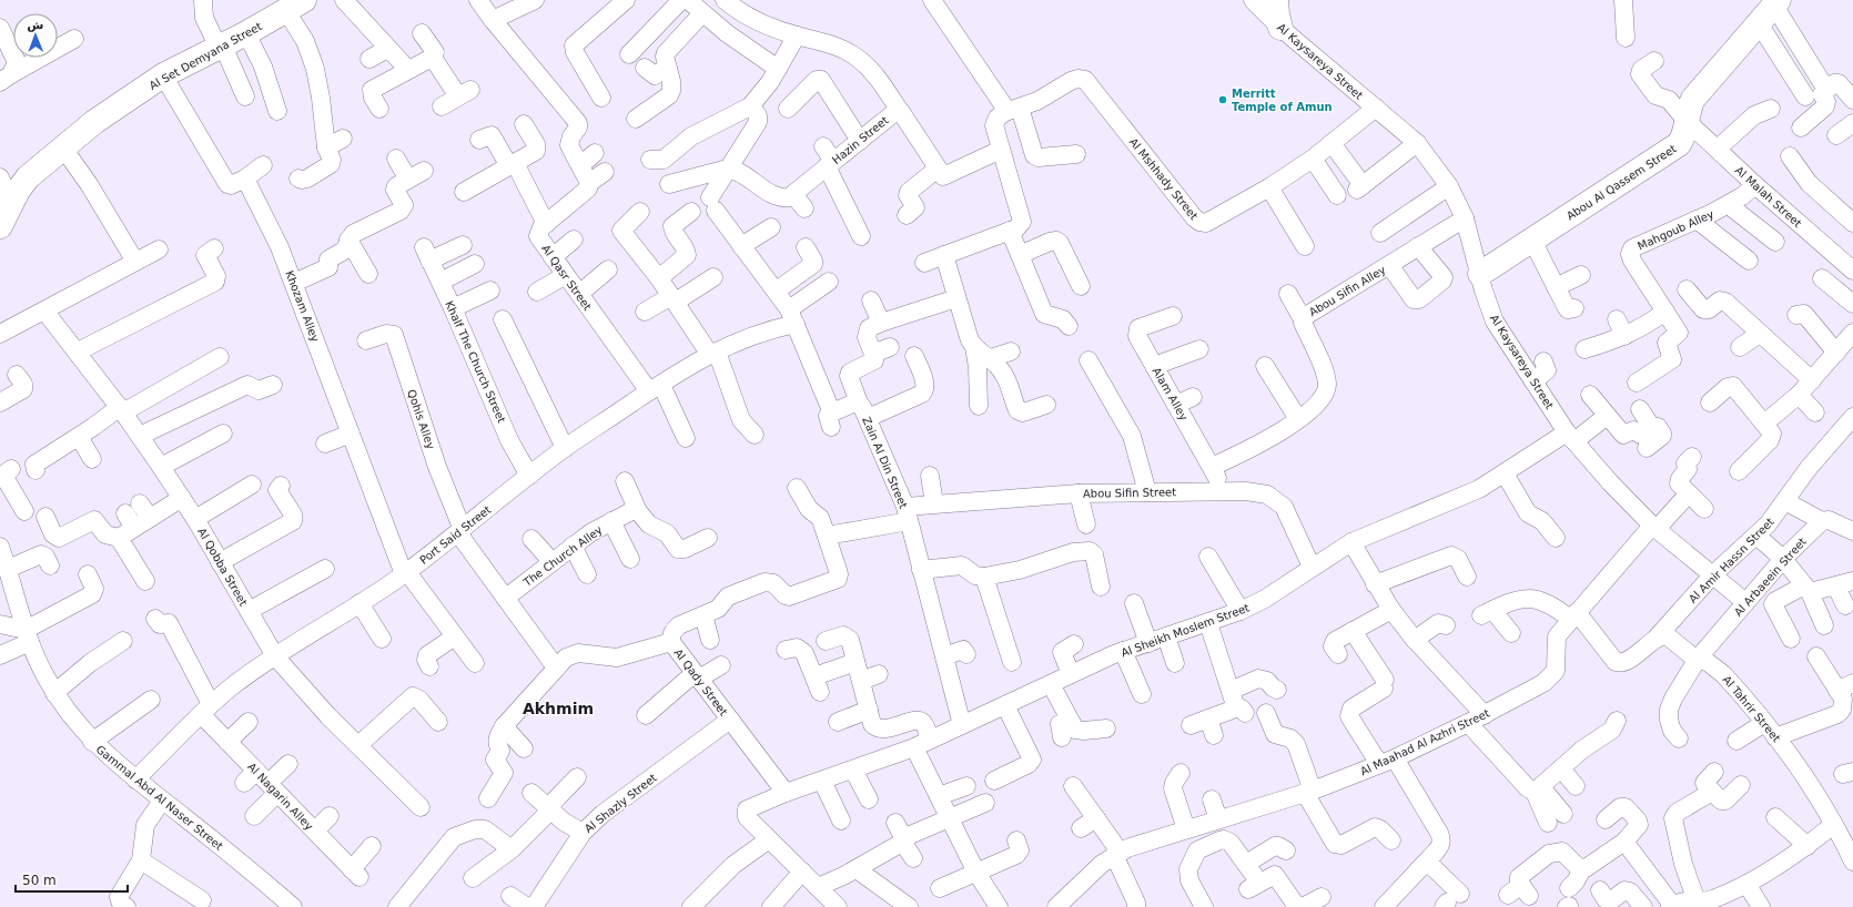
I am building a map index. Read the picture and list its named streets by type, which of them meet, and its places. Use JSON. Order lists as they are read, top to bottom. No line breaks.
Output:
{"streets":{"street":["Al Set Demyana Street","Al Kaysareya Street","Hazin Street","Al Mshhady Street","Abou Al Qassem Street","Al Malah Street","Mahgoub Alley","Al Qasr Street","Abou Sifin Alley","Khozam Alley","Khalf The Church Street","Alam Alley","Qohis Alley","Zain Al Din Street","Abou Sifin Street","Port Said Street","The Church Alley","Al Amir Hassn Street","Al Qobba Street","Al Arbaeein Street","Al Sheikh Moslem Street","Al Qady Street","Al Tahrir Street","Al Maahad Al Azhri Street","Al Nagarin Alley","Gammal Abd Al Naser Street","Al Shazly Street"]},"crossings":[["Al Kaysareya Street","Al Mshhady Street"],["Al Kaysareya Street","Abou Al Qassem Street"],["Al Kaysareya Street","Abou Sifin Alley"],["Al Kaysareya Street","Al Amir Hassn Street"],["Al Kaysareya Street","Al Arbaeein Street"],["Al Kaysareya Street","Al Sheikh Moslem Street"],["Al Kaysareya Street","Al Maahad Al Azhri Street"],["Abou Al Qassem Street","Al Malah Street"],["Al Malah Street","Mahgoub Alley"],["Al Qasr Street","Port Said Street"],["Abou Sifin Alley","Alam Alley"],["Khozam Alley","Port Said Street"],["Khalf The Church Street","Port Said Street"],["Alam Alley","Abou Sifin Street"],["Qohis Alley","Port Said Street"],["Zain Al Din Street","Abou Sifin Street"],["Zain Al Din Street","Port Said Street"],["Zain Al Din Street","Al Sheikh Moslem Street"],["Abou Sifin Street","Al Sheikh Moslem Street"],["Abou Sifin Street","Al Qady Street"],["Port Said Street","Al Qobba Street"],["Port Said Street","Al Nagarin Alley"],["Port Said Street","Gammal Abd Al Naser Street"],["Al Amir Hassn Street","Al Tahrir Street"],["Al Arbaeein Street","Al Tahrir Street"],["Al Sheikh Moslem Street","Al Qady Street"],["Al Qady Street","Al Shazly Street"]],"districts":["Akhmim"],"places":["Merritt Temple of Amun"],"scale_bar":"50 m","north":"top"}
